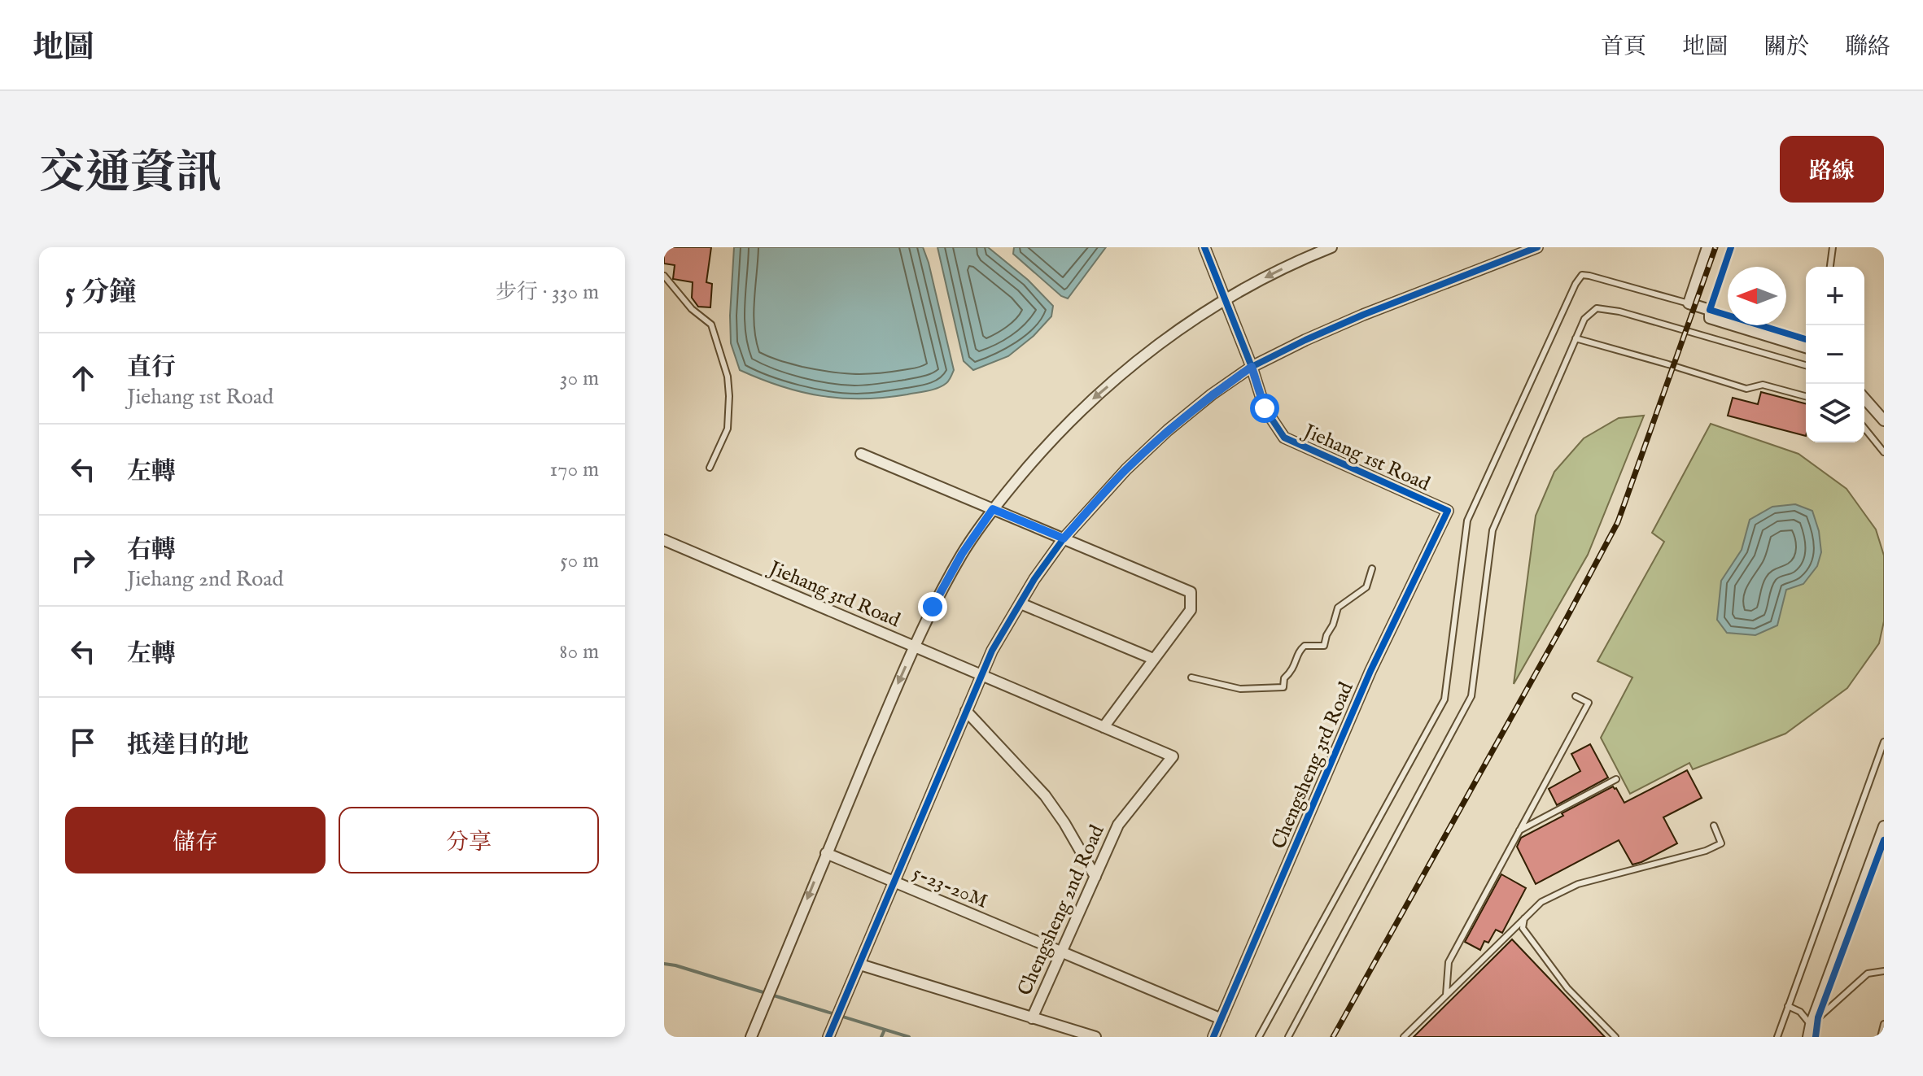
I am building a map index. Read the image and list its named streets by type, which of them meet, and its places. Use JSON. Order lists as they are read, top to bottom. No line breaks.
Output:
{"streets":{"street":["Jiehang 1st Road","Jiehang 3rd Road","Chengsheng 3rd Road","5-23-20M","Chengsheng 2nd Road"]},"crossings":[["Jiehang 1st Road","Chengsheng 3rd Road"],["Jiehang 3rd Road","Chengsheng 2nd Road"],["Chengsheng 3rd Road","5-23-20M"],["5-23-20M","Chengsheng 2nd Road"]],"north":"left","page":{"header":"地圖","nav":["首頁","地圖","關於","聯絡"],"title":"交通資訊","buttons":["路線",["儲存","分享"]],"heading":["5 分鐘","步行 · 330 m"],"map_buttons":["+","−"],"list":[["直行","Jiehang 1st Road","30 m"],["左轉","170 m"],["右轉","Jiehang 2nd Road","50 m"],["左轉","80 m"],"抵達目的地"]}}
